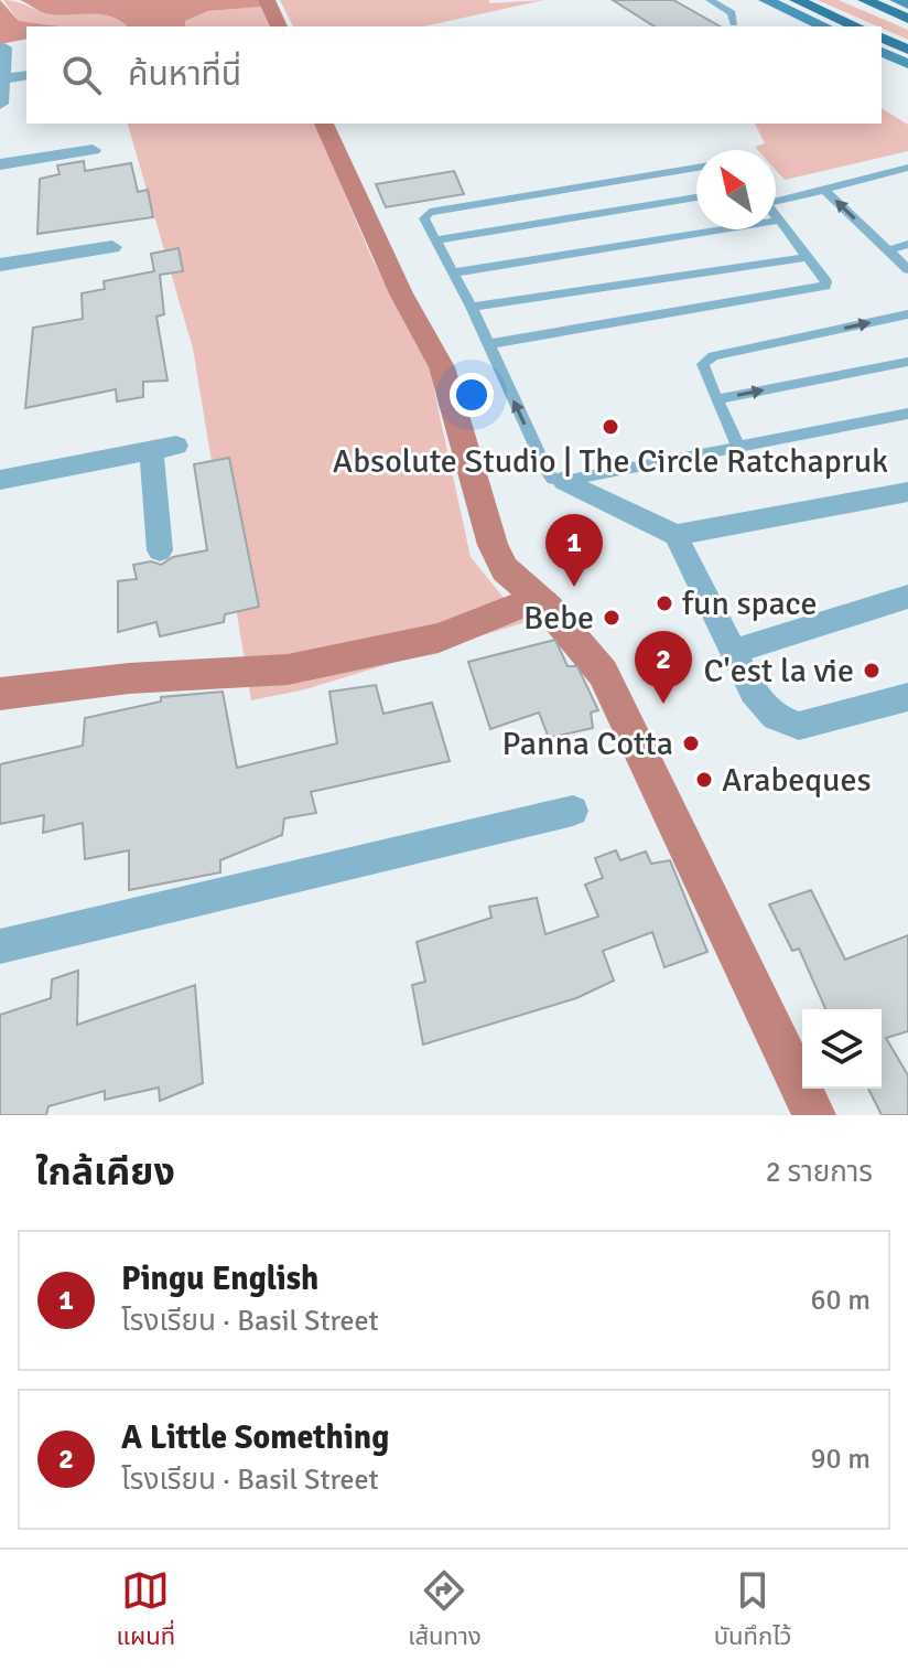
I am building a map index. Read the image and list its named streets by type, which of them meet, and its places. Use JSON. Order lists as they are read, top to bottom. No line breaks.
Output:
{"places":["Absolute Studio | The Circle Ratchapruk","fun space","Bebe","C'est la vie","Panna Cotta","Arabeques"],"north":"top left","page":{"search":"ค้นหาที่นี่","pins":["1","2"],"heading":["ใกล้เคียง","2 รายการ"],"list":[{"mark":"1","name":"Pingu English","note":"โรงเรียน · Basil Street","value":"60 m"},{"mark":"2","name":"A Little Something","note":"โรงเรียน · Basil Street","value":"90 m"}],"nav":["แผนที่","เส้นทาง","บันทึกไว้"]}}
